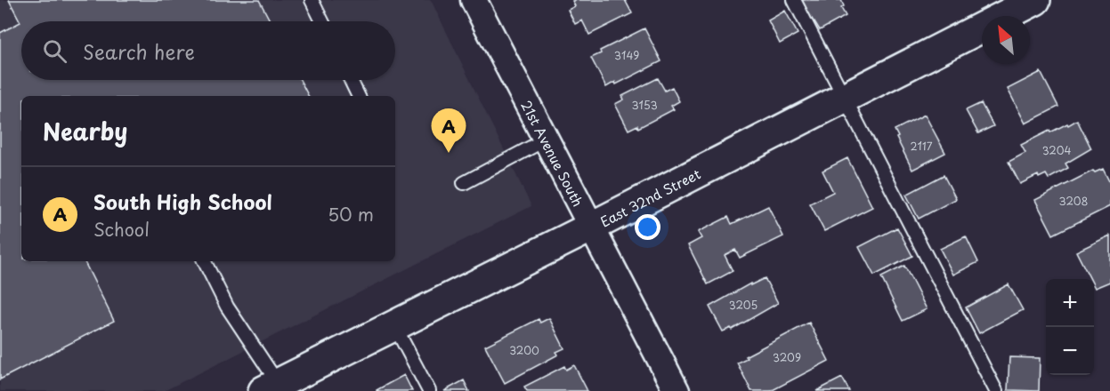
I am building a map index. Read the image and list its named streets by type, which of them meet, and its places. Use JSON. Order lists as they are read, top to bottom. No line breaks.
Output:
{"streets":{"street":["21st Avenue South","East 32nd Street"]},"crossings":[["21st Avenue South","East 32nd Street"]],"house_numbers":["3149","3153","2117","3204","3208","3205","3200","3209"],"north":"top left","page":{"search":"Search here","heading":"Nearby","pins":"A","list":[{"mark":"A","name":"South High School","note":"School","value":"50 m"}],"map_buttons":["+","−"]}}
